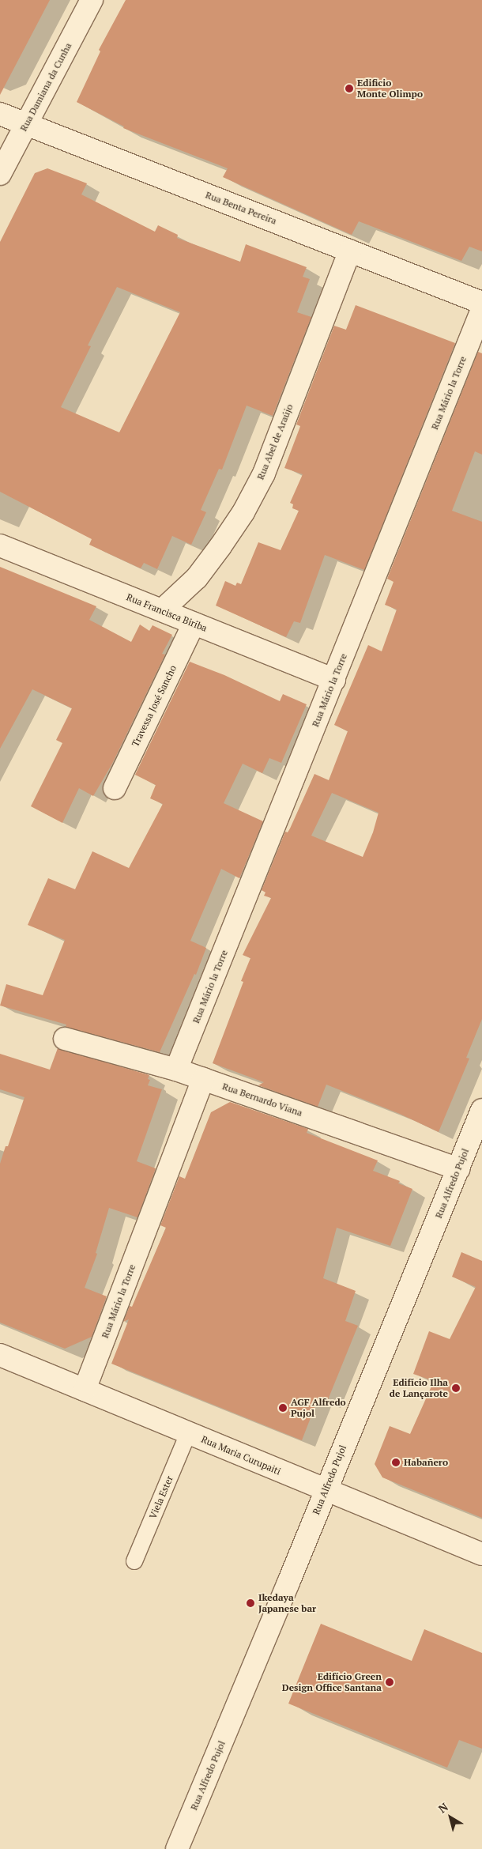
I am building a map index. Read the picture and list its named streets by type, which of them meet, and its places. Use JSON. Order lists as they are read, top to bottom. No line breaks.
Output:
{"streets":{"street":["Rua Damiana da Cunha","Rua Benta Pereira","Rua Mário la Torre","Rua Abel de Araújo","Rua Francisca Biriba","Travessa José Sancho","Rua Bernardo Viana","Rua Alfredo Pujol","Rua Maria Curupaiti"],"lane":["Viela Ester"]},"crossings":[["Rua Damiana da Cunha","Rua Benta Pereira"],["Rua Benta Pereira","Rua Abel de Araújo"],["Rua Mário la Torre","Rua Francisca Biriba"],["Rua Mário la Torre","Rua Bernardo Viana"],["Rua Mário la Torre","Rua Maria Curupaiti"],["Rua Abel de Araújo","Rua Francisca Biriba"],["Rua Francisca Biriba","Travessa José Sancho"],["Rua Bernardo Viana","Rua Alfredo Pujol"],["Rua Alfredo Pujol","Rua Maria Curupaiti"],["Rua Maria Curupaiti","Viela Ester"]],"places":["Edificio Monte Olimpo","Edifício Ilha de Lançarote","AGF Alfredo Pujol","Habañero","Ikedaya Japanese bar","Edifício Green Design Office Santana"],"north":"top left"}
